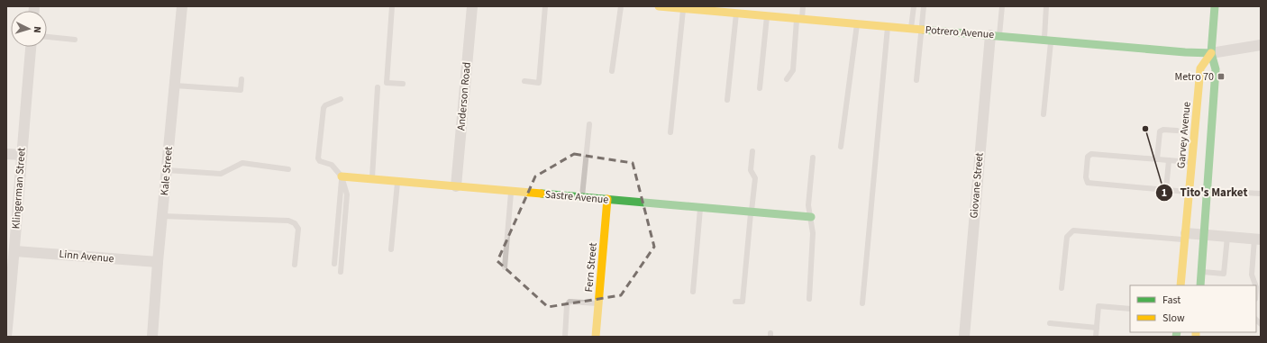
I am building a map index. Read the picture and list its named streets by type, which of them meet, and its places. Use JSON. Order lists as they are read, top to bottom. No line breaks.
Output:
{"streets":{"street":["Potrero Avenue","Anderson Road","Garvey Avenue","Kale Street","Giovane Street","Klingerman Street","Sastre Avenue","Linn Avenue","Fern Street"]},"crossings":[["Potrero Avenue","Garvey Avenue"],["Potrero Avenue","Giovane Street"],["Anderson Road","Sastre Avenue"],["Kale Street","Linn Avenue"],["Klingerman Street","Linn Avenue"],["Sastre Avenue","Fern Street"]],"places":{"transit":["Metro 70"],"other":["Tito's Market"]},"legend":["Fast","Slow"],"north":"right"}
